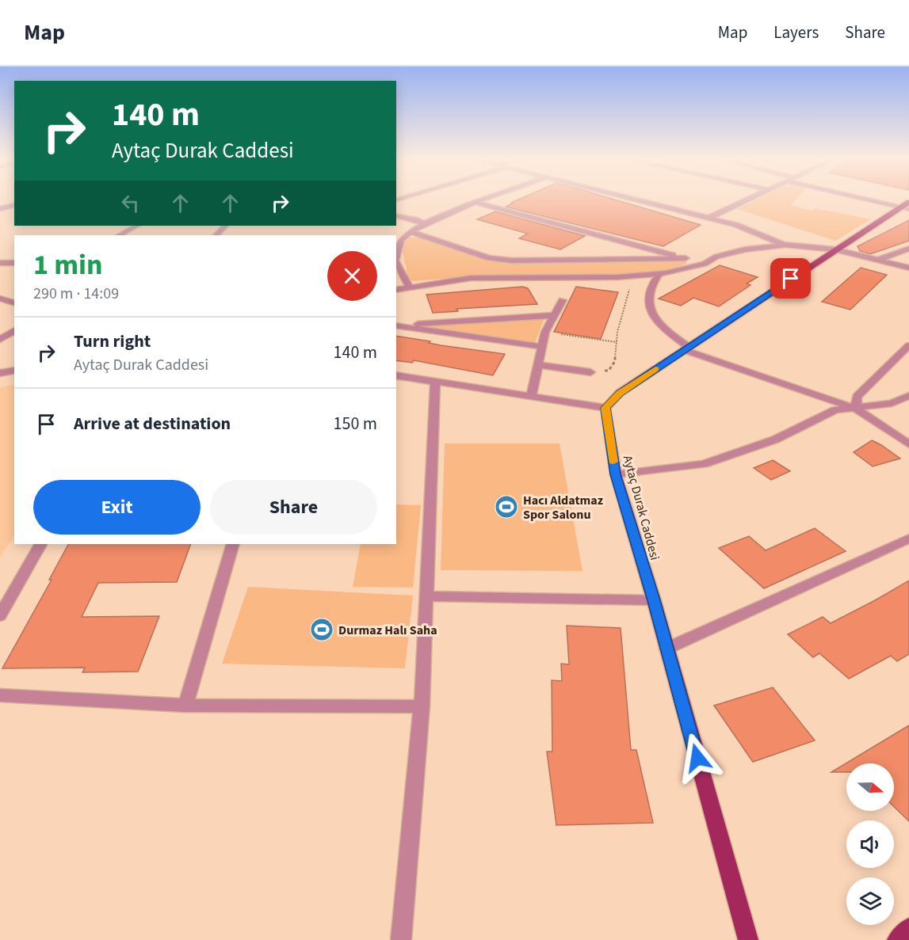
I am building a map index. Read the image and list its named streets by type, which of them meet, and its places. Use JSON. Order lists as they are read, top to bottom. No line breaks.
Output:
{"streets":{"main road":["Aytaç Durak Caddesi"]},"places":{"sports":["Hacı Aldatmaz Spor Salonu","Durmaz Halı Saha"]},"north":"right","page":{"header":"Map","nav":["Map","Layers","Share"],"turn":["140 m","Aytaç Durak Caddesi"],"heading":["1 min","290 m · 14:09"],"list":[{"name":"Turn right","note":"Aytaç Durak Caddesi","value":"140 m"},{"name":"Arrive at destination","value":"150 m"}],"buttons":["Exit","Share"]}}
